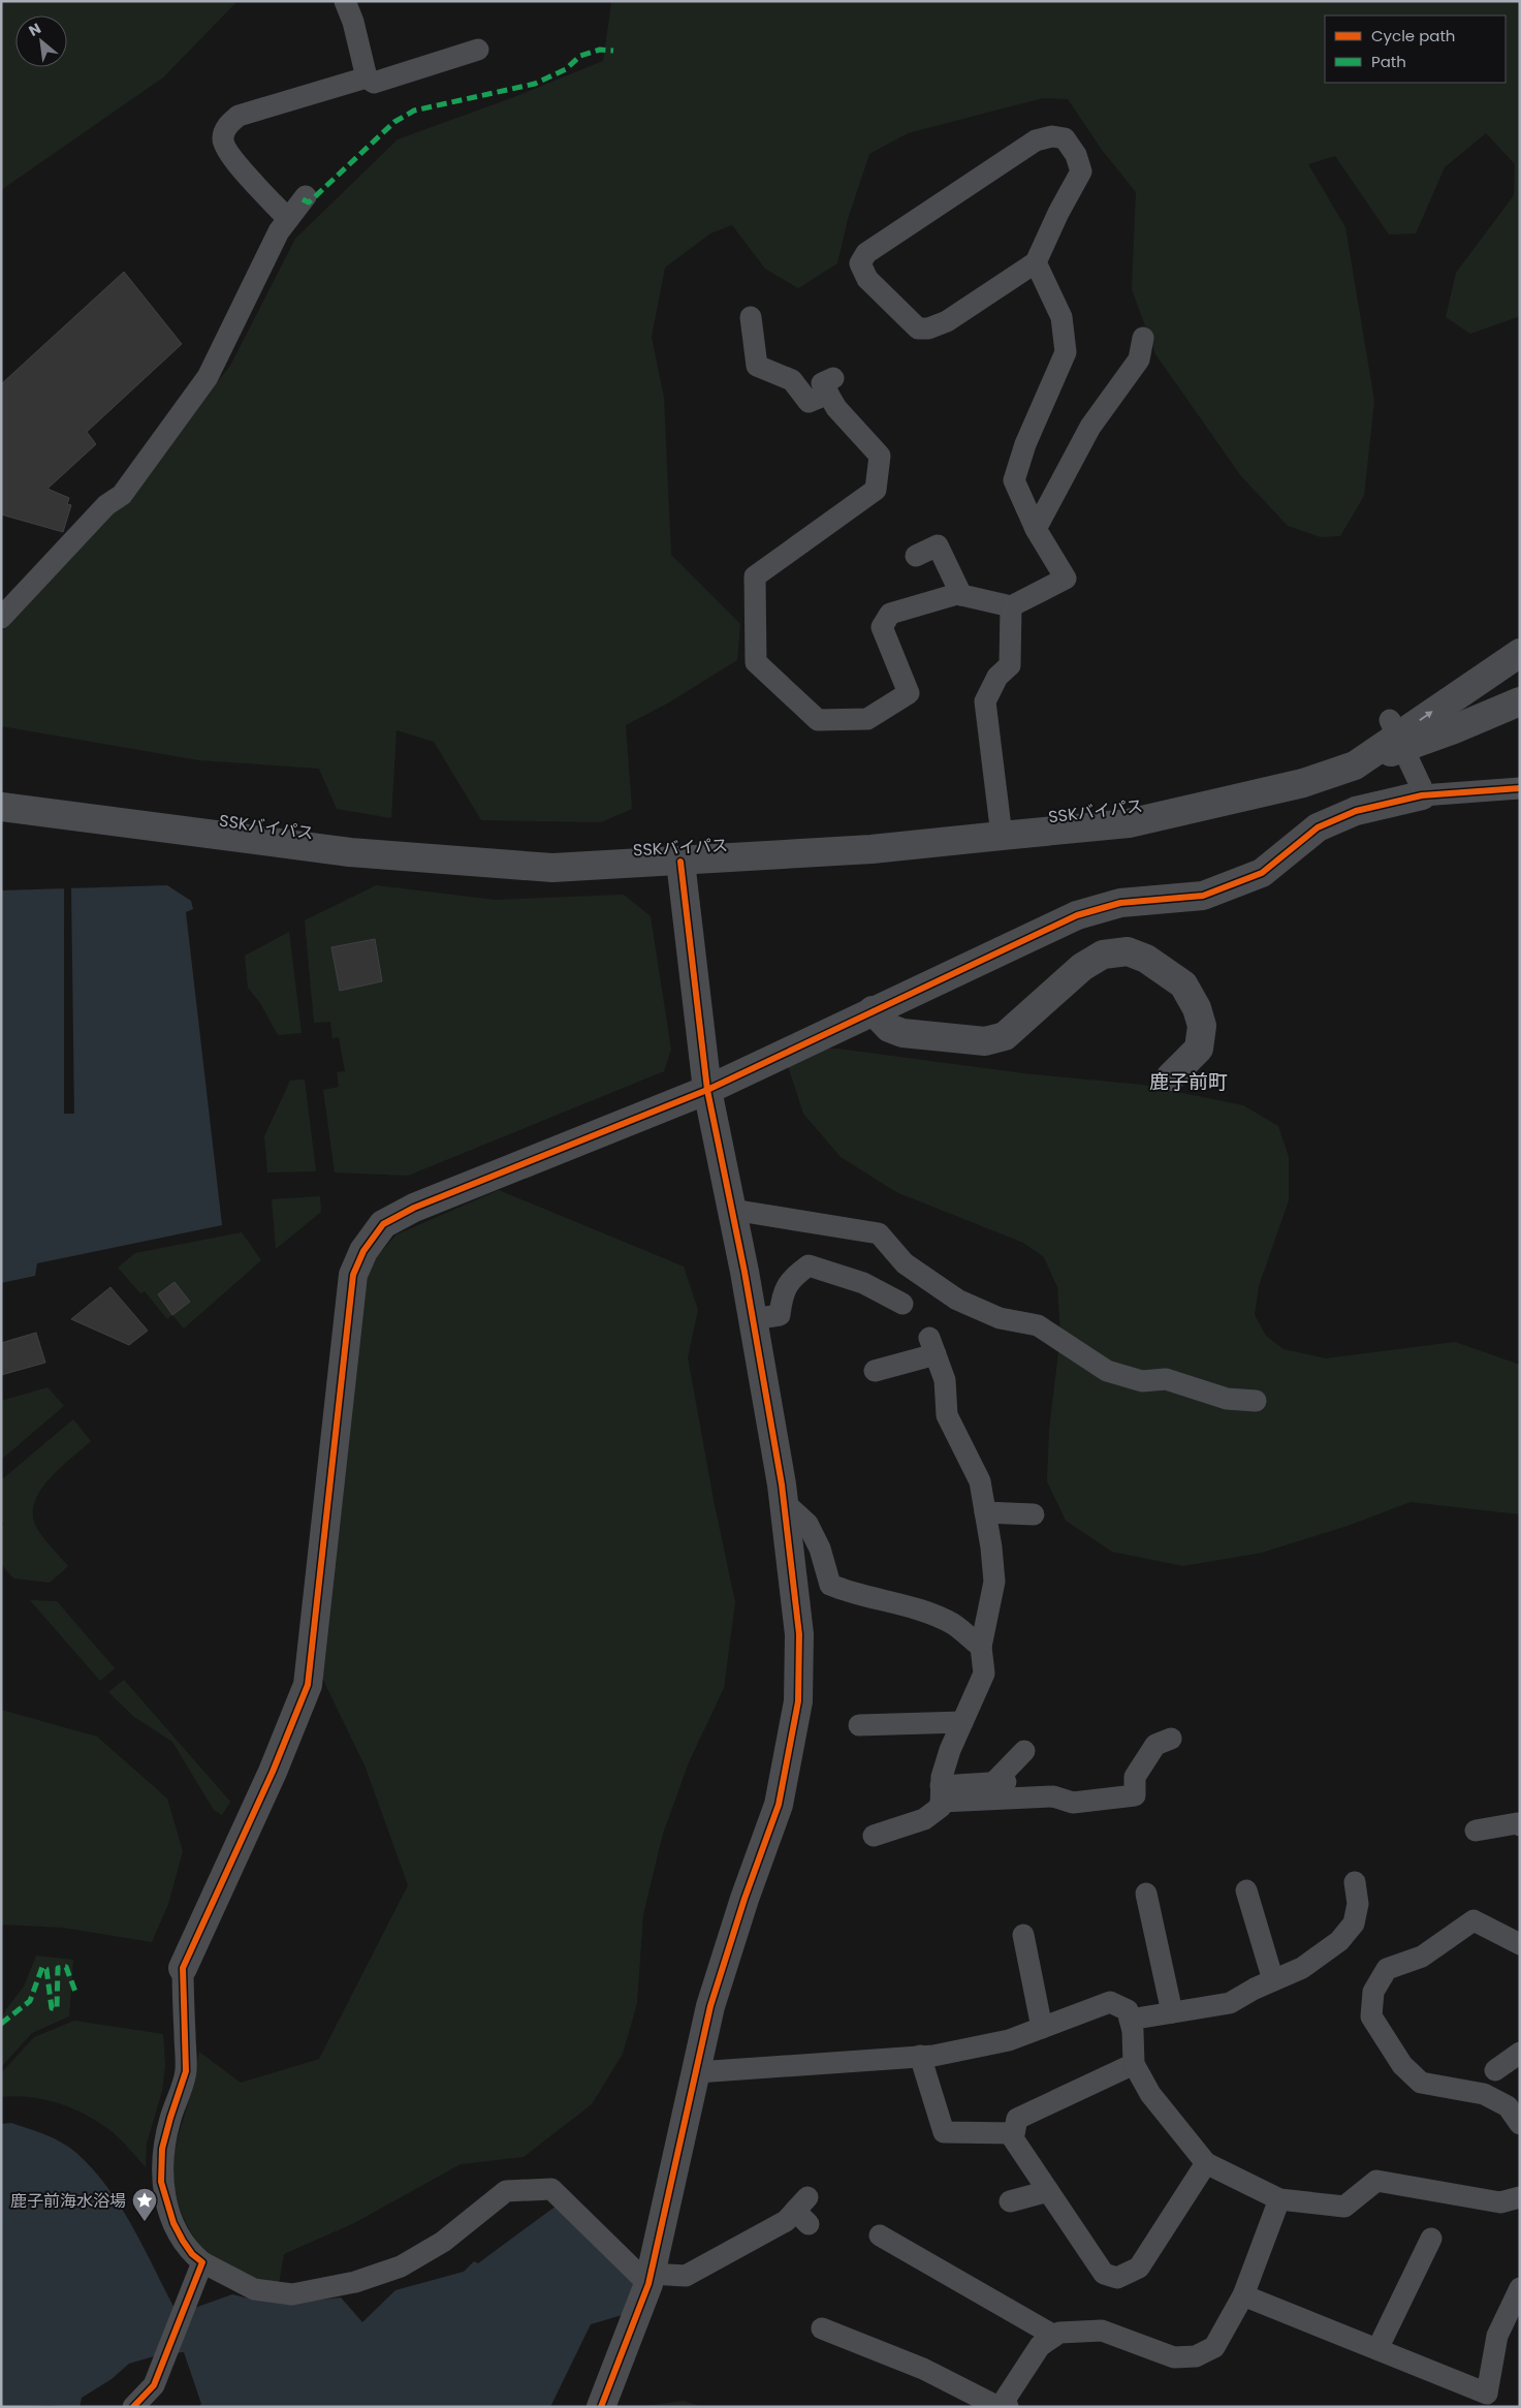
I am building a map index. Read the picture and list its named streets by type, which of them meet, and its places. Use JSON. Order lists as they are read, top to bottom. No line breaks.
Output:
{"streets":{"street":["SSKバイパス"]},"districts":["鹿子前町"],"places":{"place":["鹿子前海水浴場"]},"legend":["Cycle path","Path"],"north":"top left"}
